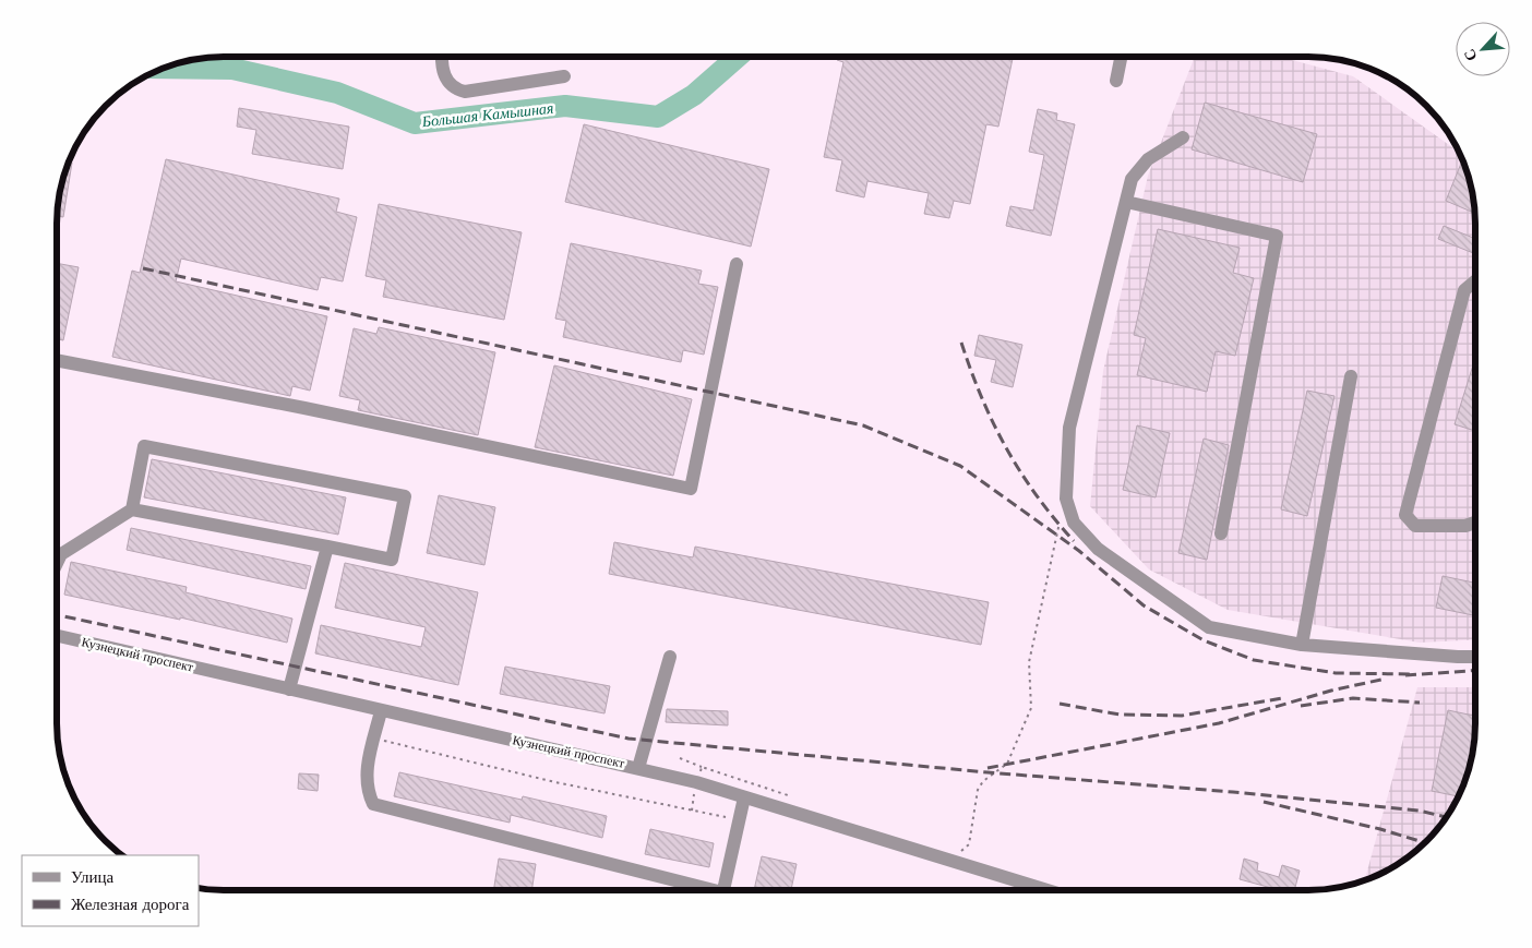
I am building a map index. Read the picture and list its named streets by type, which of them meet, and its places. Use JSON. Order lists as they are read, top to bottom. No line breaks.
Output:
{"streets":{"street":["Кузнецкий проспект"]},"water":["Большая Камышная"],"legend":["Улица","Железная дорога"],"north":"bottom left"}
